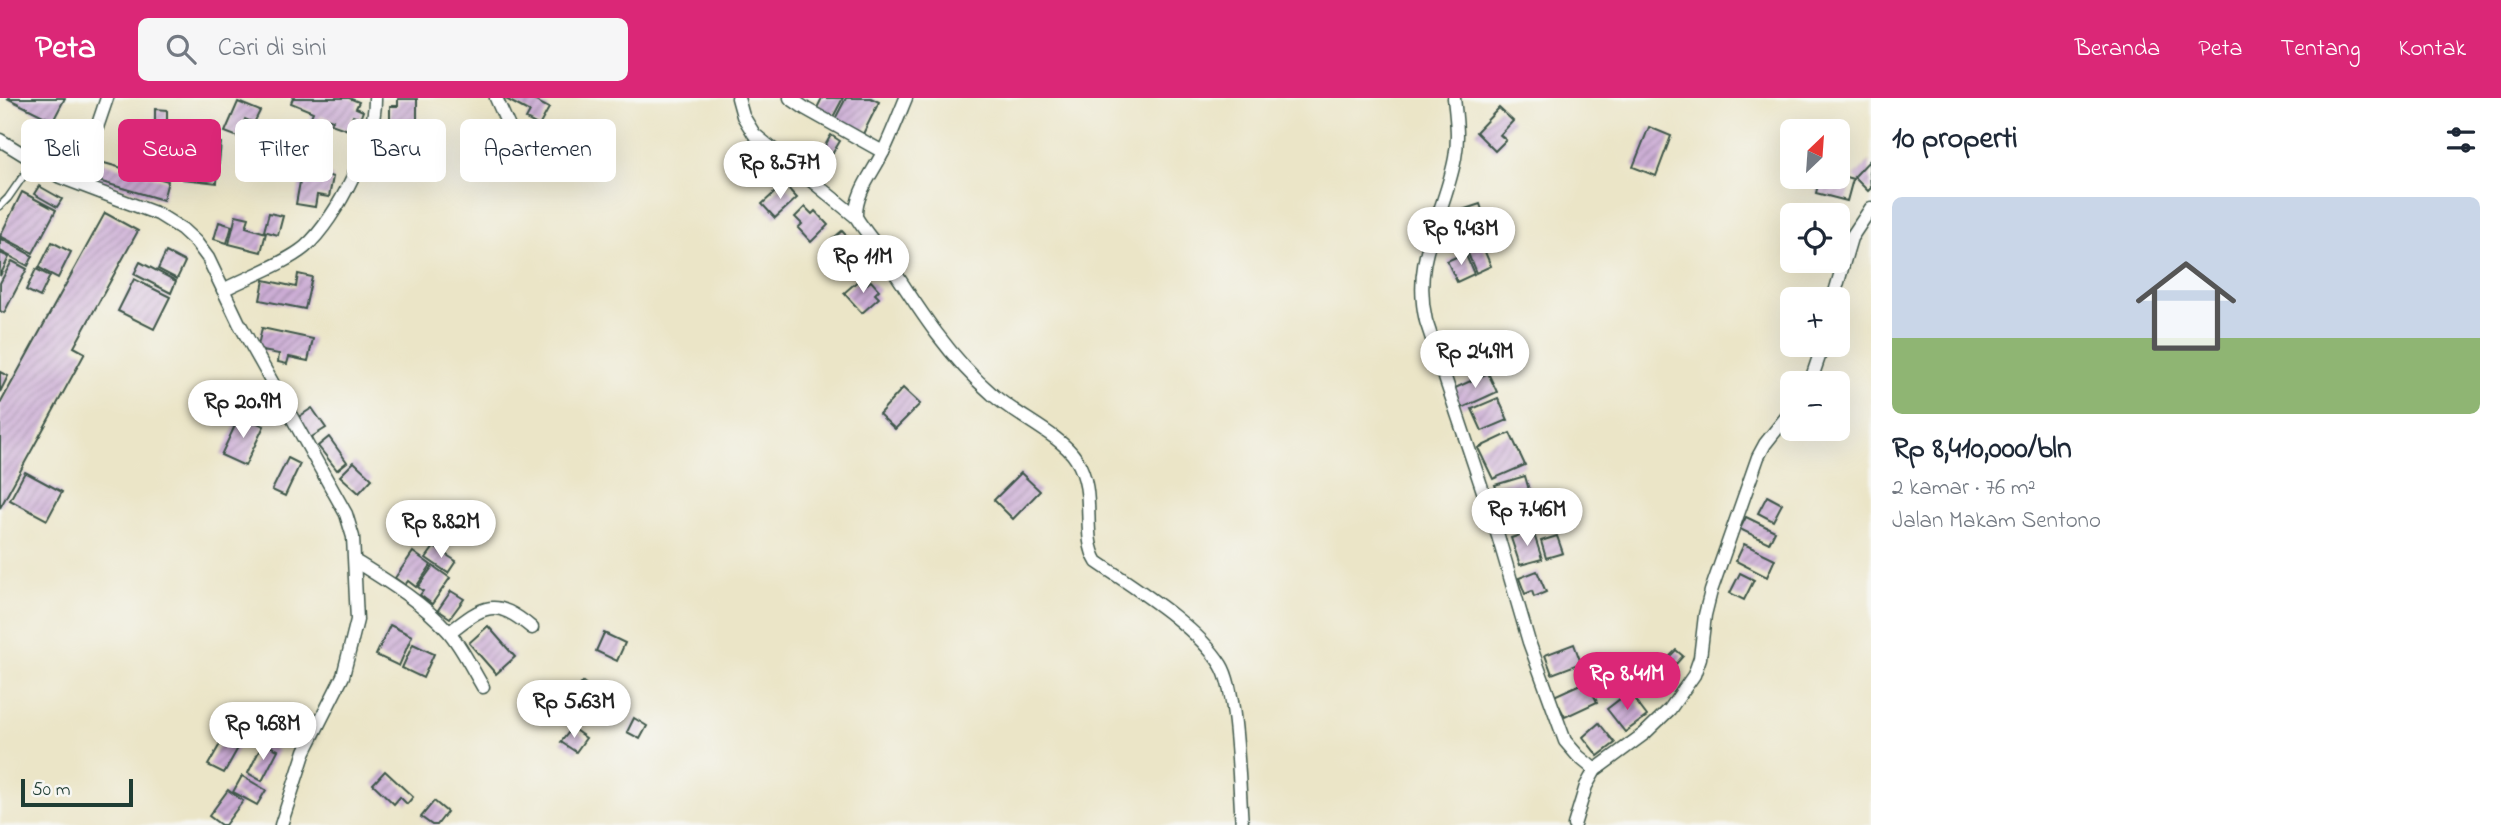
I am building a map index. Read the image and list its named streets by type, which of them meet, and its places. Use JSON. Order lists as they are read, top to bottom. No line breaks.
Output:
{"scale_bar":"50 m","north":"top right","page":{"header":"Peta","search":"Cari di sini","nav":["Beranda","Peta","Tentang","Kontak"],"heading":"10 properti","map_buttons":["+","−"],"chip":["Beli","Sewa","Filter","Baru","Apartemen"],"price":["Rp 8.57M","Rp 9.43M","Rp 11M","Rp 24.9M","Rp 20.9M","Rp 7.46M","Rp 8.82M","Rp 8.41M","Rp 5.63M","Rp 9.68M"],"list":[{"name":"Rp 8,410,000/bln","note":"2 kamar · 76 m² · Jalan Makam Sentono"}],"scale":"50 m"}}
